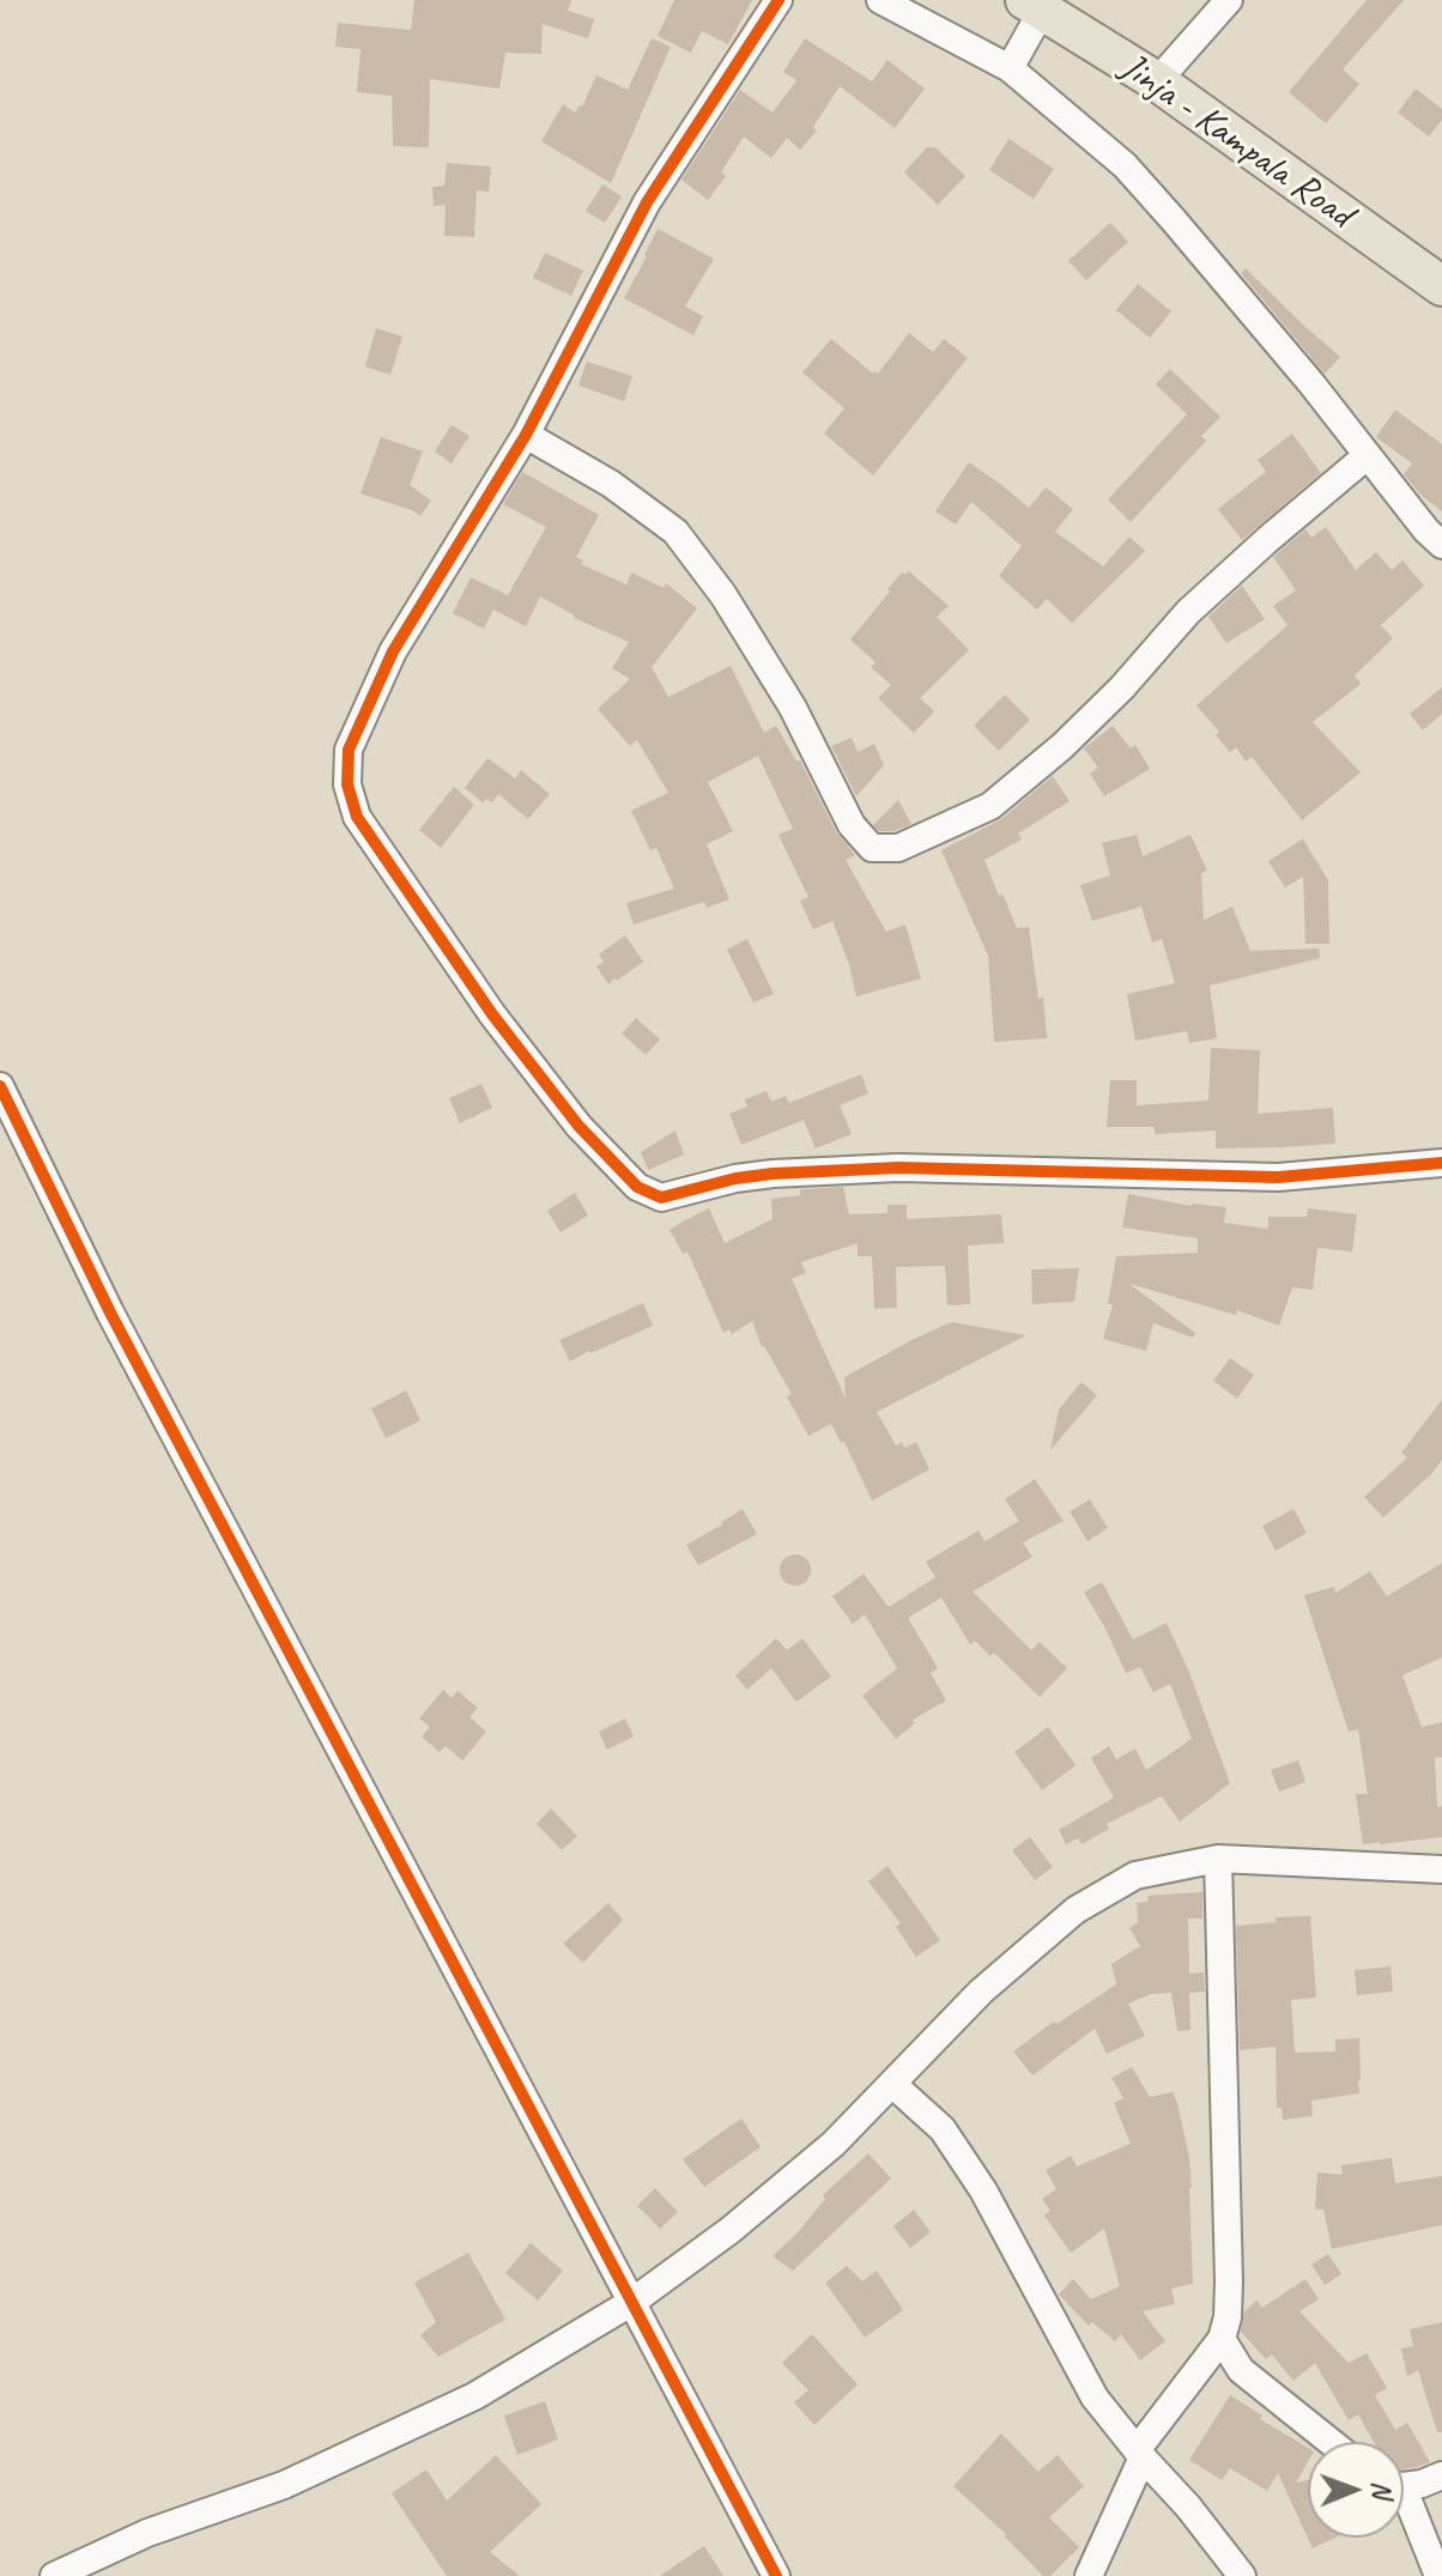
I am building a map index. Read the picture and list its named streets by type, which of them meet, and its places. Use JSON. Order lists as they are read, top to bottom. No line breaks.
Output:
{"streets":{"highway":["Jinja - Kampala Road"]},"north":"right"}
